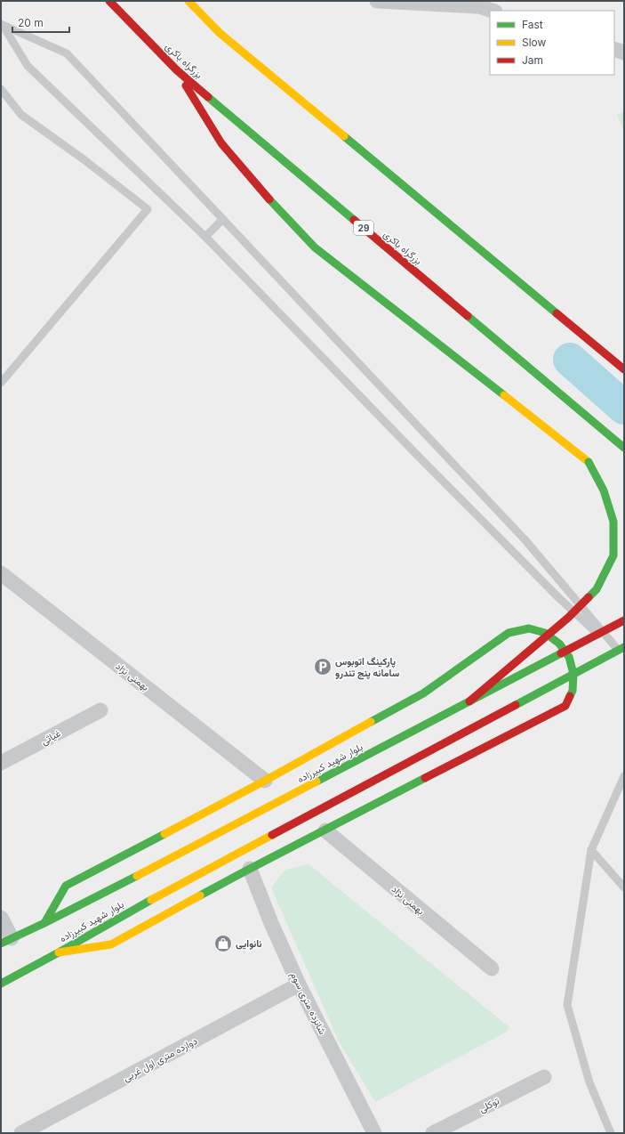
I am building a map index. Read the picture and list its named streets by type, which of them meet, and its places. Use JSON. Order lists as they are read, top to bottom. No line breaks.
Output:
{"streets":{"main road":["بزرگراه باکری","29","بلوار شهید کبیرزاده"],"street":["بهمنی نژاد","غیاثی","شانزده متری سوم","دوازده متری اول غربی","توکلی"]},"crossings":[["بهمنی نژاد","بلوار شهید کبیرزاده"],["بلوار شهید کبیرزاده","شانزده متری سوم"],["شانزده متری سوم","دوازده متری اول غربی"]],"places":{"parking":["پارکینگ اتوبوس سامانه پنج تندرو"],"shop":["نانوایی"]},"legend":["Fast","Slow","Jam"],"scale_bar":"20 m"}
